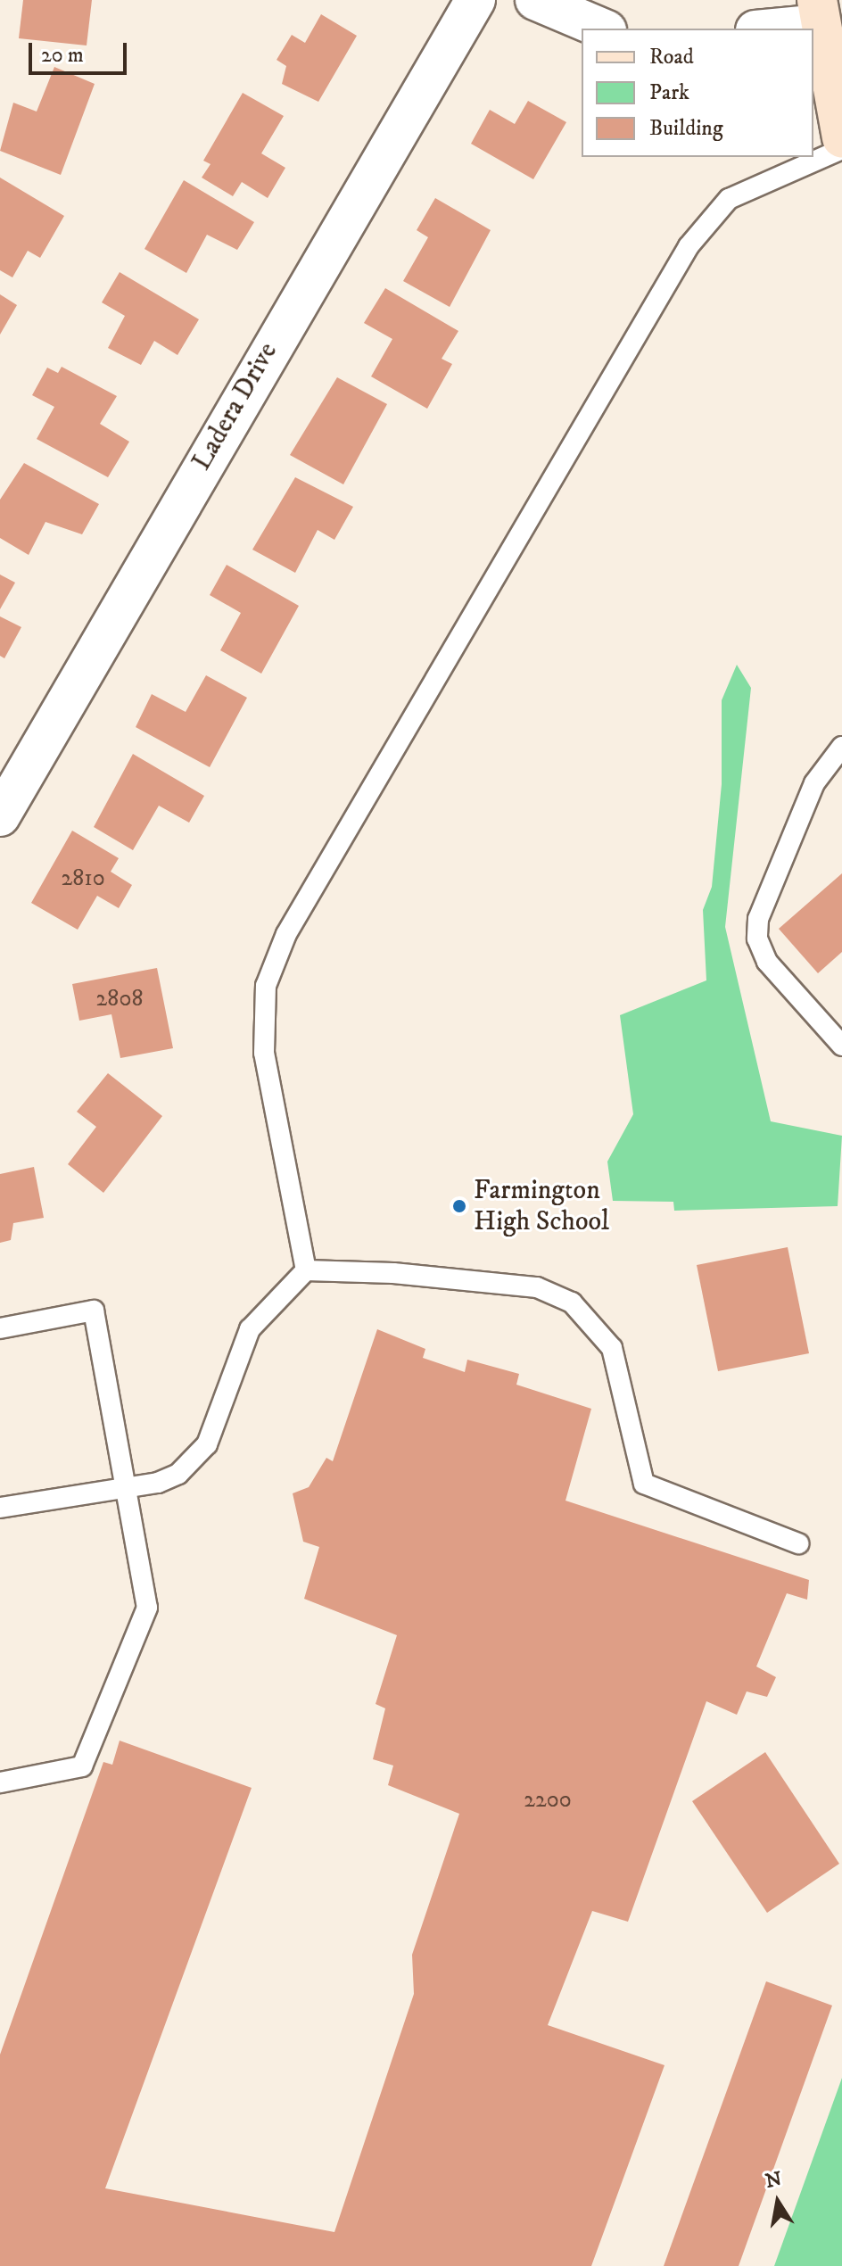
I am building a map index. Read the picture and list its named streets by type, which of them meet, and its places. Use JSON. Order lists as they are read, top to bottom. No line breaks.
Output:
{"streets":{"street":["Ladera Drive"]},"places":["Farmington High School"],"house_numbers":["2810","2808","2200"],"legend":["Road","Park","Building"],"scale_bar":"20 m","north":"top"}
